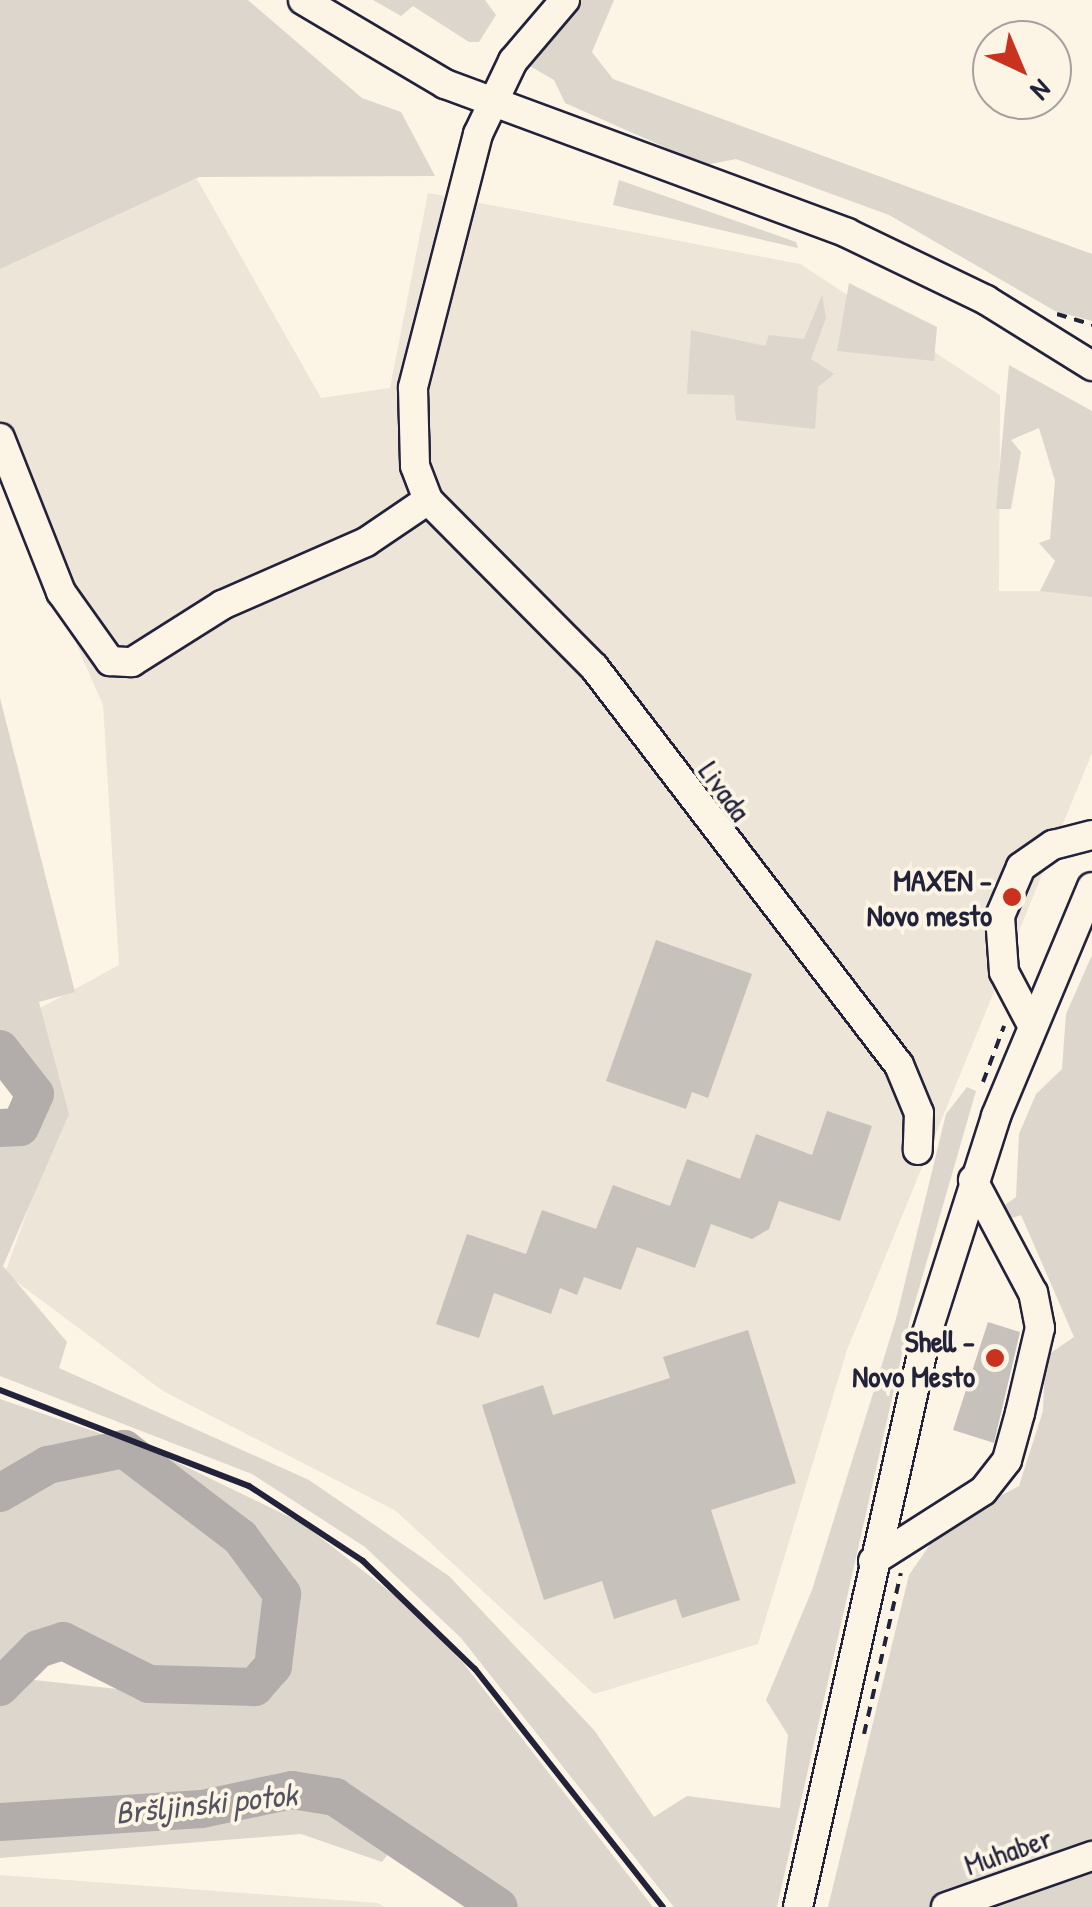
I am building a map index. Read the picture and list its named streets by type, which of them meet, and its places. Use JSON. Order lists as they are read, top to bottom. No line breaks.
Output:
{"streets":{"street":["Livada","Muhaber"]},"water":["Bršljinski potok"],"places":["MAXEN - Novo mesto","Shell - Novo Mesto"],"north":"bottom right"}
